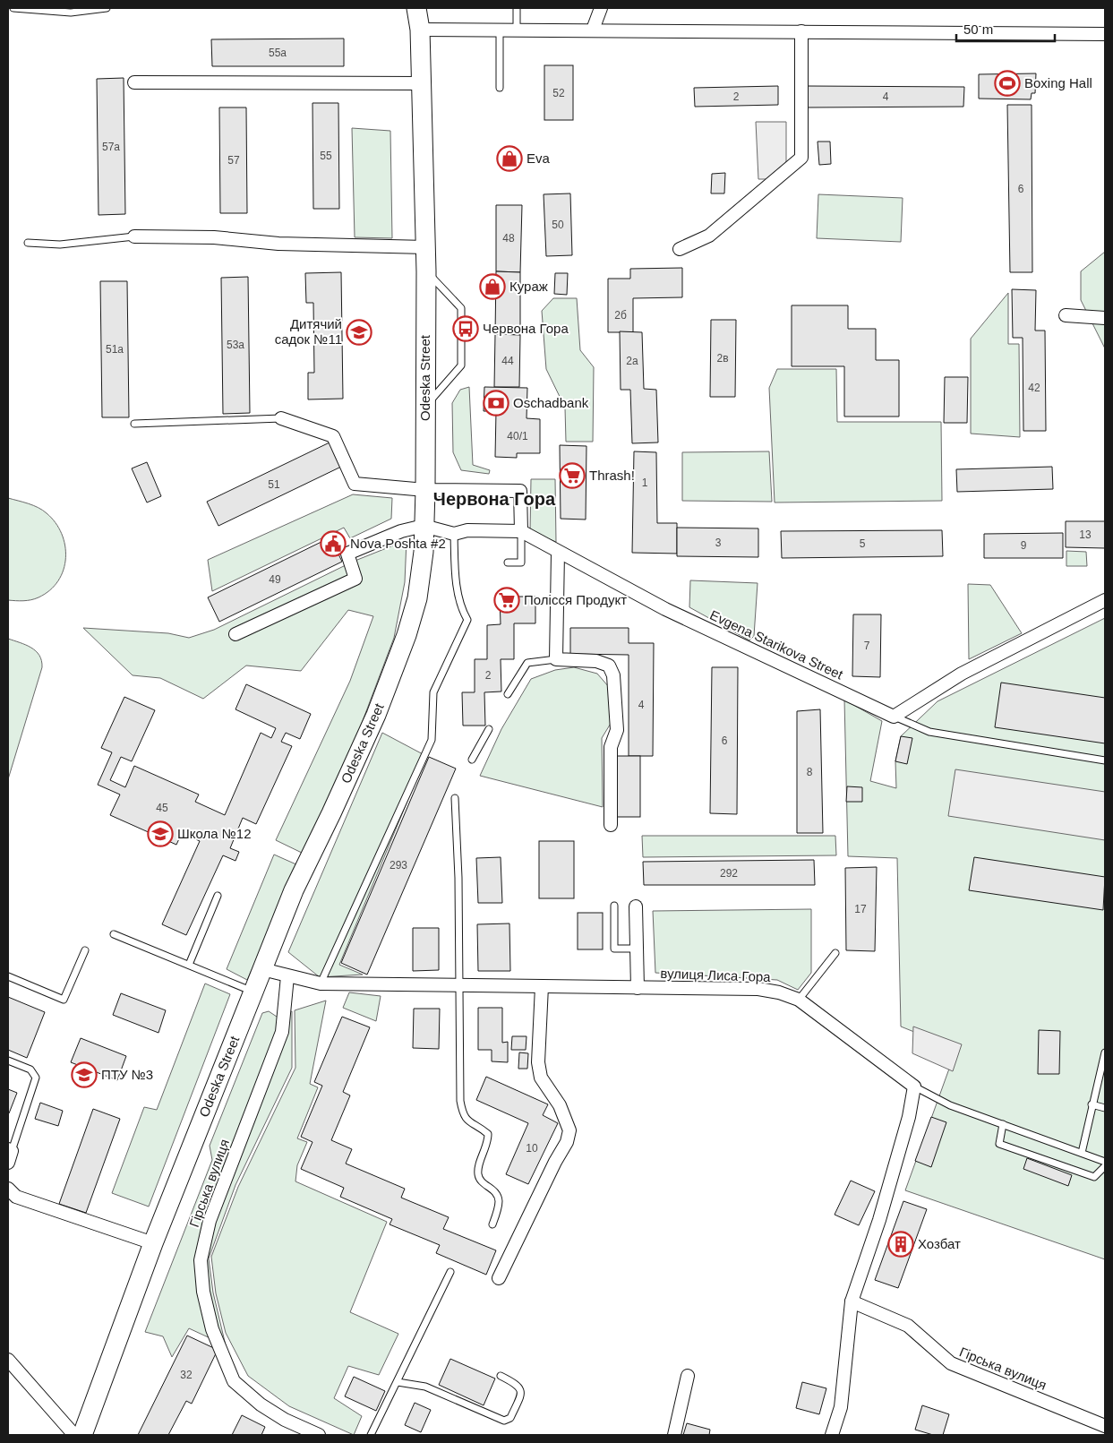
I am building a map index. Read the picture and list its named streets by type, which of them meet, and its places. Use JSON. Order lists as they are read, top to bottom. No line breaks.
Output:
{"streets":{"main road":["Odeska Street"],"street":["Evgena Starikova Street","вулиця Лиса Гора","Гірська вулиця"]},"crossings":[["Odeska Street","Evgena Starikova Street"],["Odeska Street","вулиця Лиса Гора"],["вулиця Лиса Гора","Гірська вулиця"]],"districts":["Червона Гора"],"places":{"sports":["Boxing Hall"],"shop":["Eva","Кураж"],"bus stop":["Червона Гора"],"school or university":["Дитячий садок №11","Школа №12","ПТУ №3"],"bank":["Oschadbank"],"supermarket":["Thrash!","Полісся Продукт"],"public building":["Nova Poshta #2"],"building":["Хозбат"]},"house_numbers":["55а","52","2","4","57а","55","57","6","50","48","2б","53а","51а","2в","44","2а","42","40/1","1","51","13","3","5","9","49","7","2","4","6","8","45","293","292","17","10","32"],"scale_bar":"50 m"}
